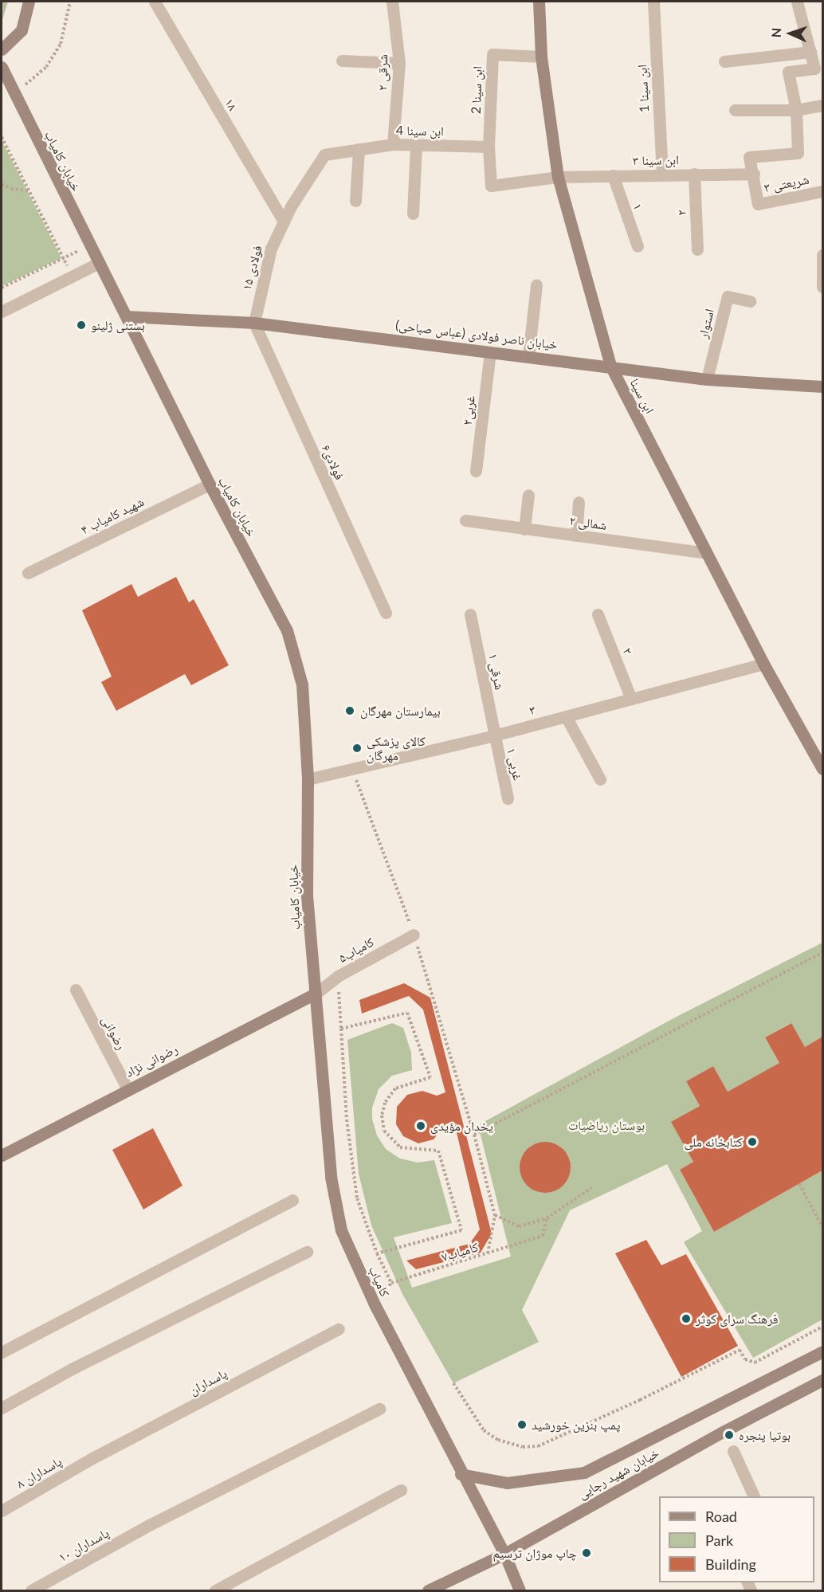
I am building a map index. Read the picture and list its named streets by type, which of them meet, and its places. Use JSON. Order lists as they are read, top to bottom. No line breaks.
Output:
{"streets":{"main road":["خیابان کامیاب","خیابان ناصر فولادی (عباس صباحی)","ابن سینا","رضوانی نژاد","کامیاب","خیابان شهید رجایی"],"street":["۲ شرقی","ابن سینا 1","ابن سینا 2","۱۸","ابن سینا 4","ابن سینا ۳","شریعتی ۳","۱","۲","فولادی ۱۵","استوار","غربی۲","فولادی۶","شهید کامیاب ۴","۲ شمالی","۱ شرقی","۳","۱ غربی","کامیاب۵","رضوانی","پاسداران","پاسداران ۸","پاسداران ۱۰"],"path":["کامیاب۷"]},"crossings":[["۲ شرقی","ابن سینا 4"],["ابن سینا 1","ابن سینا ۳"],["ابن سینا 2","ابن سینا 4"],["ابن سینا 2","ابن سینا"],["۱۸","ابن سینا 4"],["۱۸","فولادی ۱۵"],["ابن سینا 4","فولادی ۱۵"],["ابن سینا ۳","شریعتی ۳"],["ابن سینا ۳","۱"],["ابن سینا ۳","۲"],["ابن سینا ۳","ابن سینا"],["خیابان کامیاب","خیابان ناصر فولادی (عباس صباحی)"],["خیابان کامیاب","شهید کامیاب ۴"],["خیابان کامیاب","۳"],["خیابان کامیاب","کامیاب۵"],["خیابان کامیاب","رضوانی نژاد"],["خیابان کامیاب","کامیاب"],["۲","۳"],["فولادی ۱۵","خیابان ناصر فولادی (عباس صباحی)"],["فولادی ۱۵","فولادی۶"],["استوار","خیابان ناصر فولادی (عباس صباحی)"],["خیابان ناصر فولادی (عباس صباحی)","ابن سینا"],["خیابان ناصر فولادی (عباس صباحی)","غربی۲"],["خیابان ناصر فولادی (عباس صباحی)","فولادی۶"],["ابن سینا","۲ شمالی"],["ابن سینا","۳"],["۱ شرقی","۳"],["۱ شرقی","۱ غربی"],["۳","۱ غربی"],["کامیاب۵","رضوانی نژاد"],["کامیاب۵","کامیاب"],["رضوانی","رضوانی نژاد"],["رضوانی نژاد","کامیاب"],["کامیاب","خیابان شهید رجایی"],["پاسداران","پاسداران ۸"]],"parks":["بوستان ریاضیات"],"places":["بستنی ژلینو","بیمارستان مهرگان","کالای پزشکی مهرگان","یخدان مؤیدی","کتابخانه ملی","فرهنگ سرای کوثر","پمپ بنزین خورشید","بوتیا پنجره","چاپ موژان ترسیم"],"legend":["Road","Park","Building"],"north":"left"}
